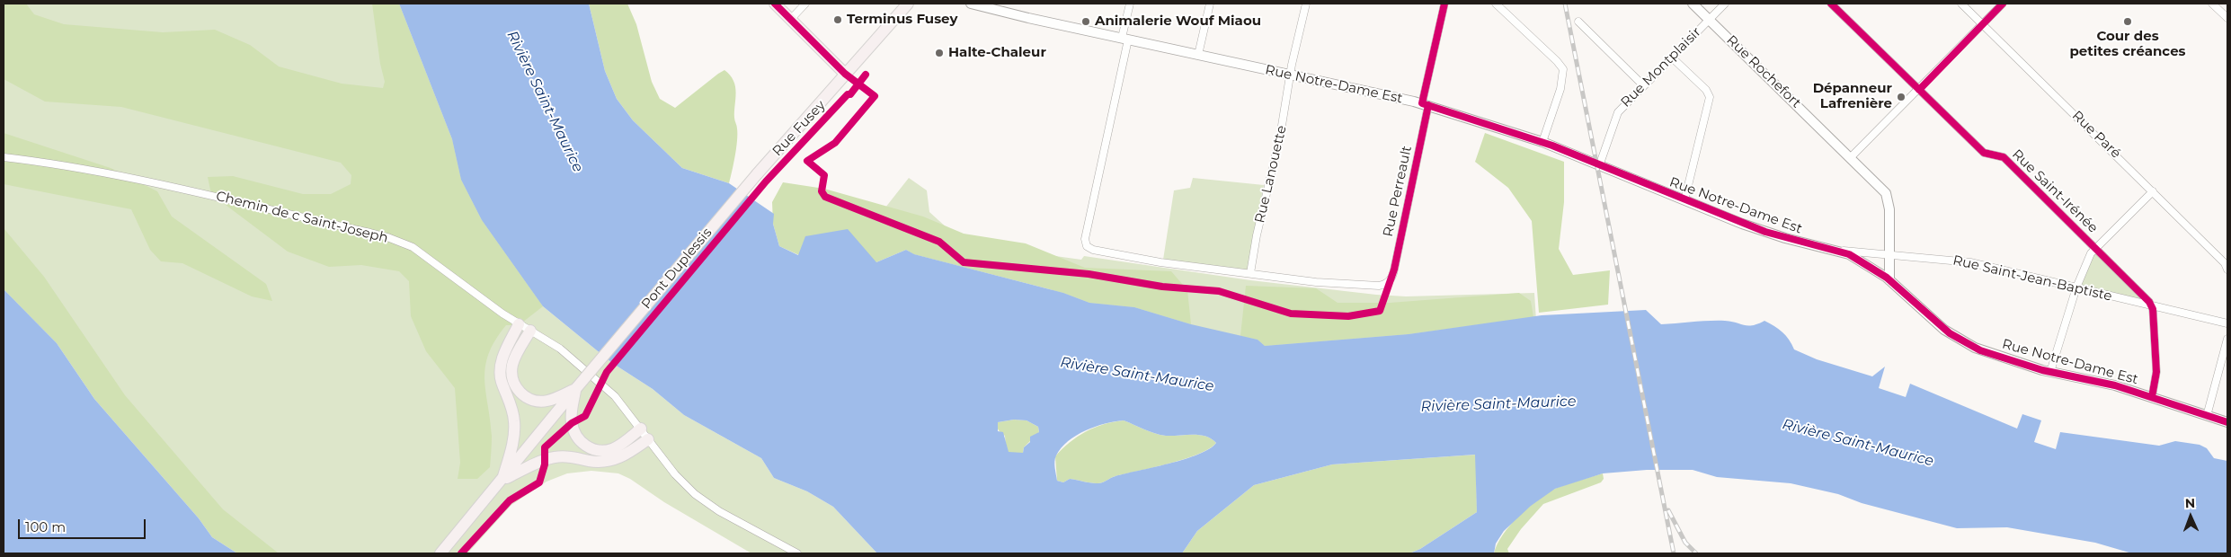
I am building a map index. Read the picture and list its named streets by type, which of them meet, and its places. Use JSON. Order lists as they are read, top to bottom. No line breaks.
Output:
{"streets":{"main road":["Rue Fusey","Pont Duplessis"],"street":["Rue Montplaisir","Rue Rochefort","Rue Notre-Dame Est","Rue Paré","Rue Lanouette","Rue Perreault","Rue Saint-Irénée","Chemin de c Saint-Joseph","Rue Saint-Jean-Baptiste"]},"crossings":[["Rue Montplaisir","Rue Rochefort"],["Rue Montplaisir","Rue Notre-Dame Est"],["Rue Rochefort","Rue Notre-Dame Est"],["Rue Rochefort","Rue Saint-Jean-Baptiste"],["Rue Notre-Dame Est","Rue Lanouette"],["Rue Notre-Dame Est","Rue Perreault"],["Rue Notre-Dame Est","Rue Saint-Jean-Baptiste"],["Rue Fusey","Pont Duplessis"],["Rue Lanouette","Rue Perreault"],["Rue Saint-Irénée","Rue Saint-Jean-Baptiste"]],"water":["Rivière Saint-Maurice"],"places":["Terminus Fusey","Animalerie Wouf Miaou","Cour des petites créances","Halte-Chaleur","Dépanneur Lafrenière"],"scale_bar":"100 m","north":"top"}
